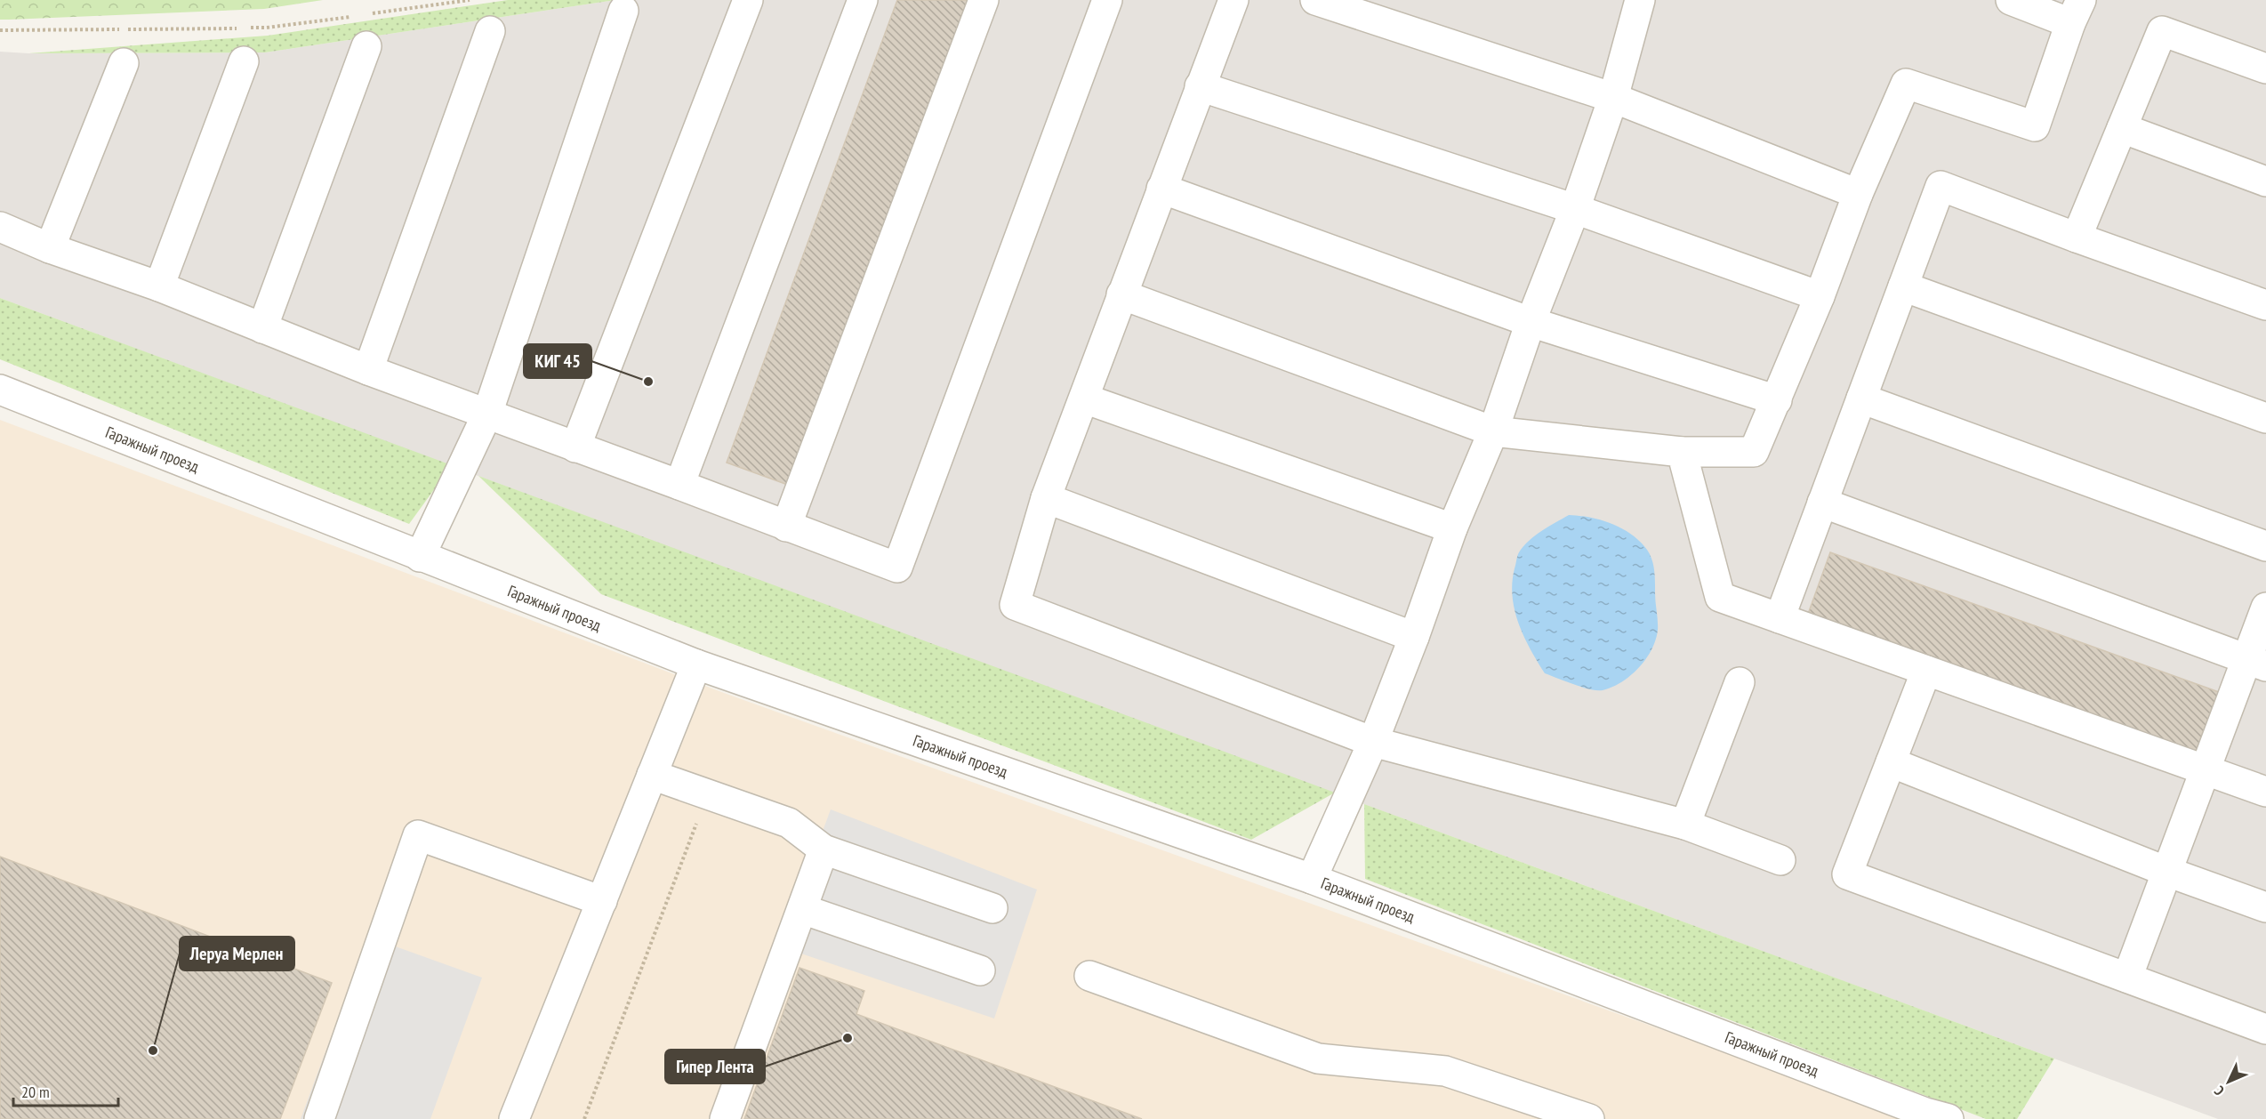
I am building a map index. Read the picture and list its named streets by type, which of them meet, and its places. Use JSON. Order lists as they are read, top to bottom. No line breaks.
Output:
{"streets":{"lane":["Гаражный проезд"]},"places":["КИГ 45","Гипер Лента","Леруа Мерлен"],"scale_bar":"20 m","north":"bottom left"}
